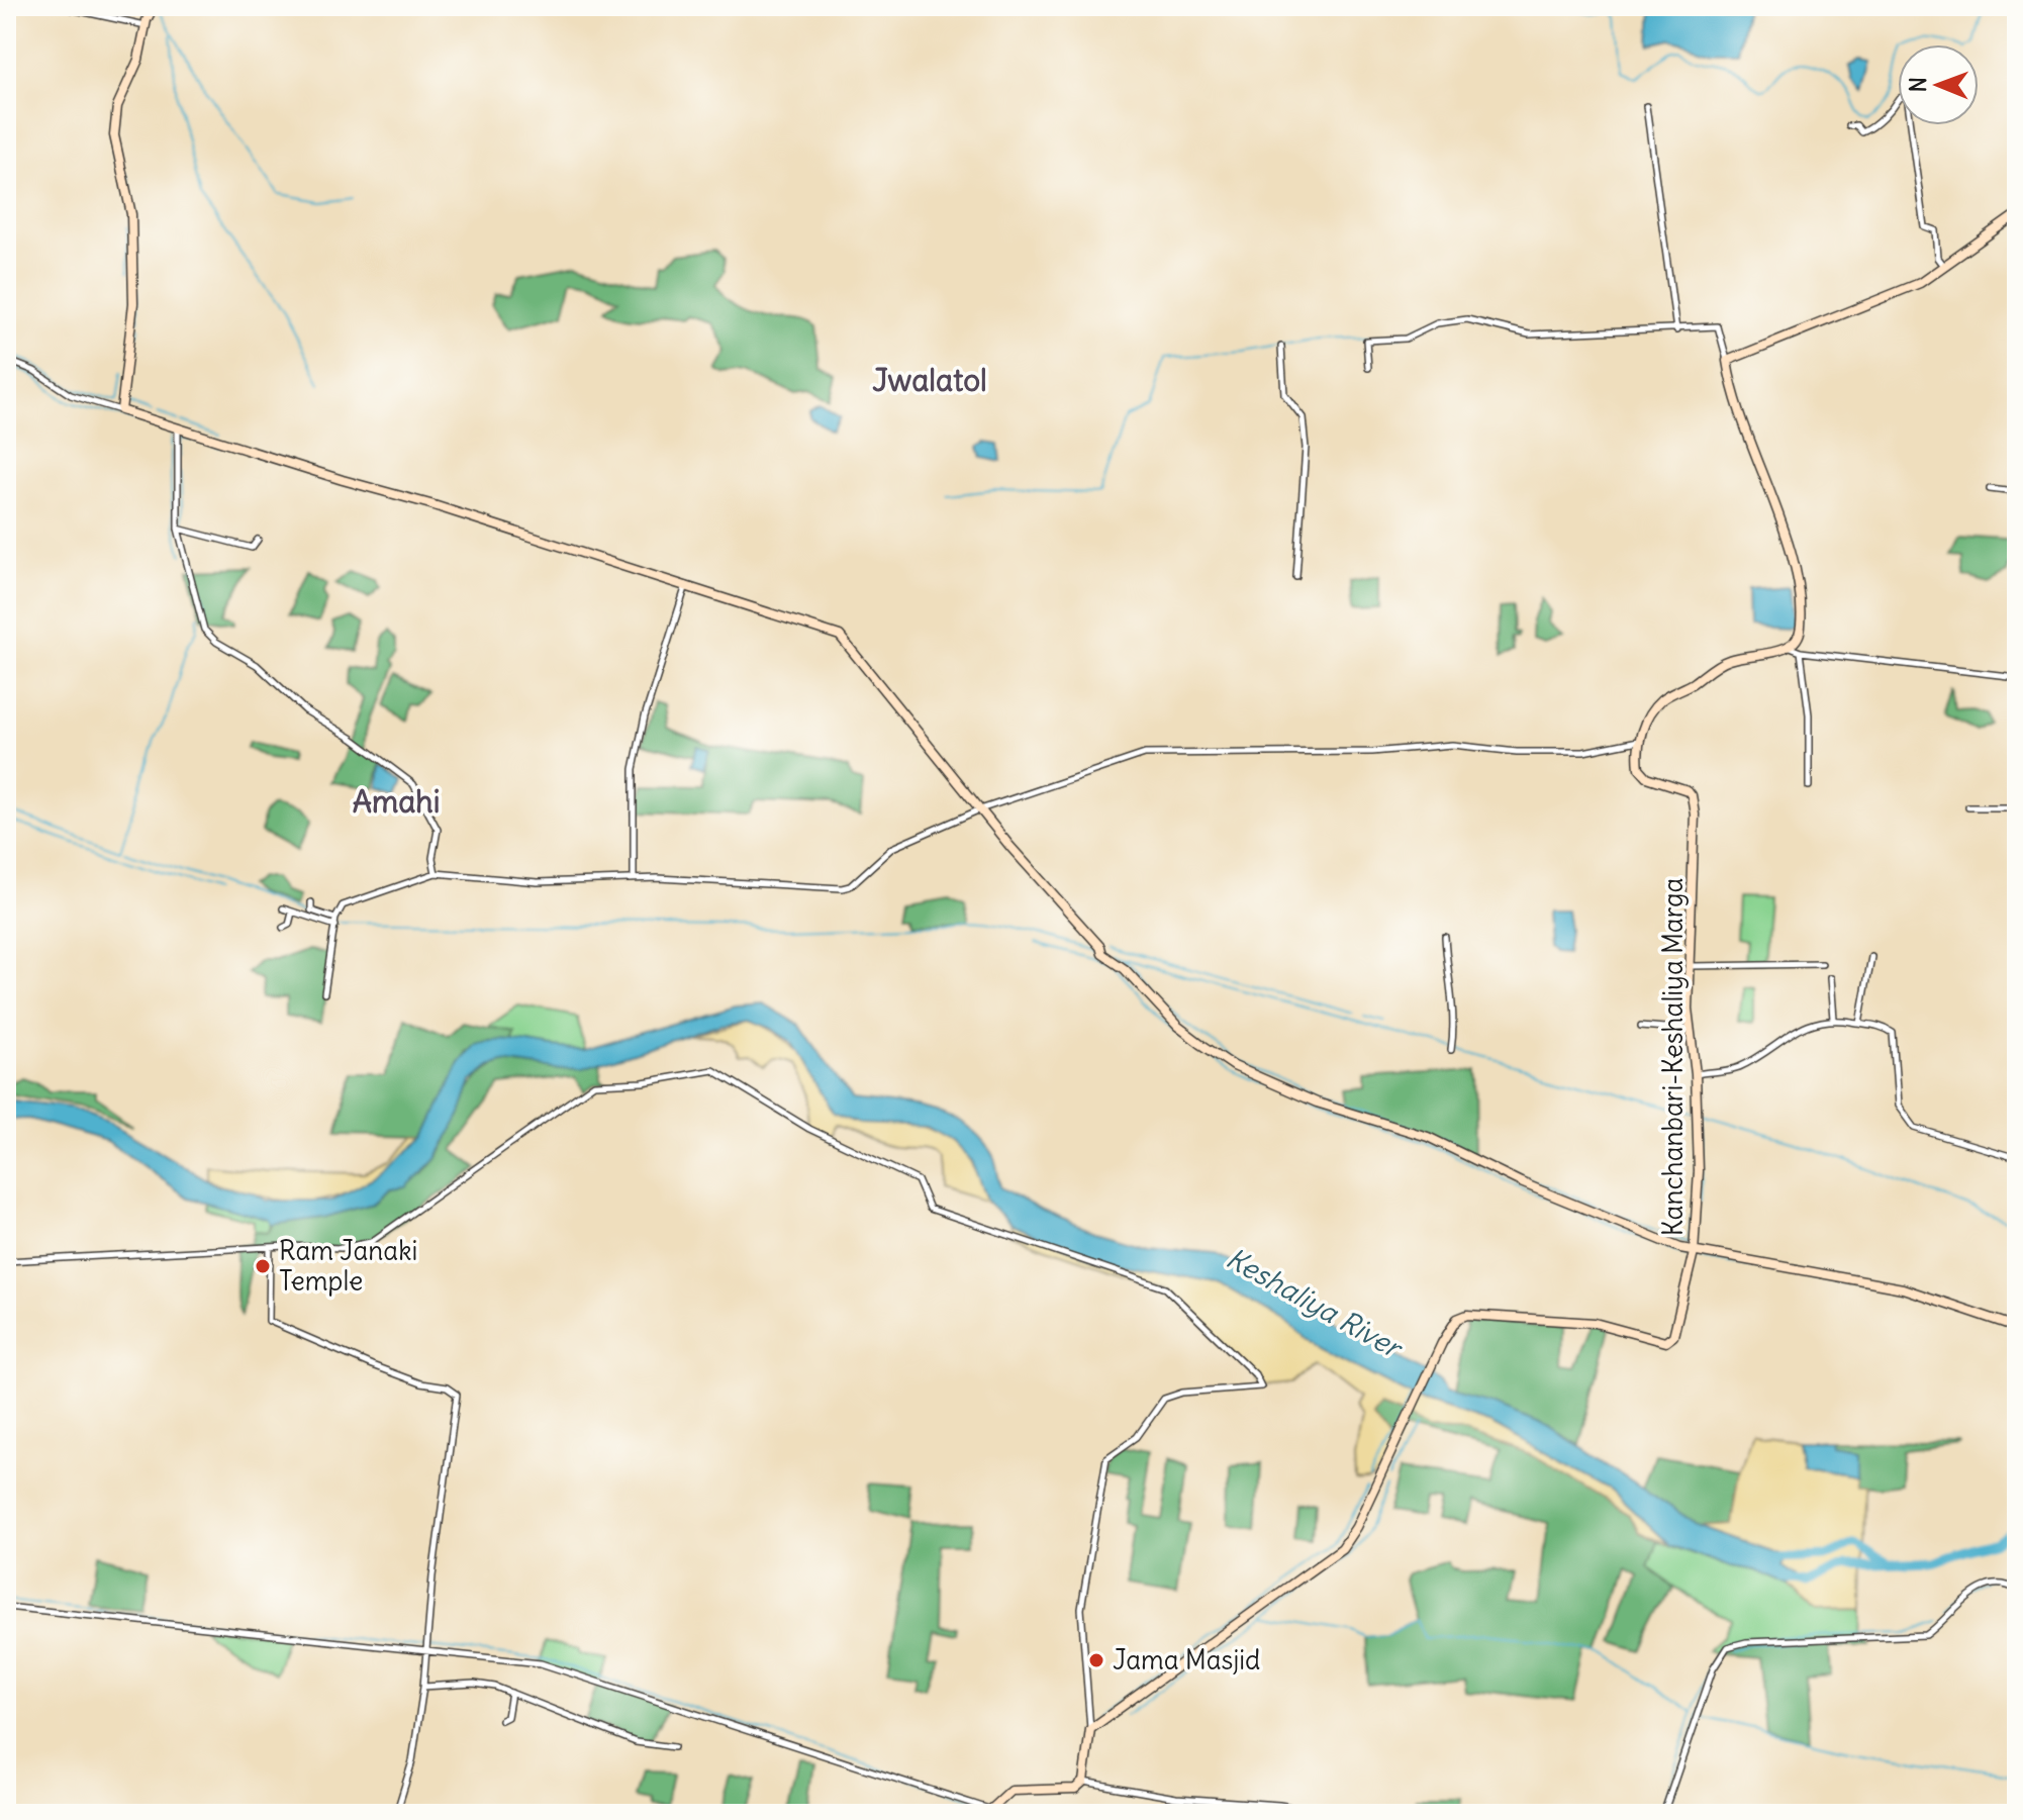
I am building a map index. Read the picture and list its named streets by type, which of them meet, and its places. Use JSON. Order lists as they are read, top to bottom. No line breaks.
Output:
{"streets":{"street":["Kanchanbari-Keshaliya Marga"]},"districts":["Jwalatol","Amahi"],"water":["Keshaliya River"],"places":["Ram Janaki Temple","Jama Masjid"],"north":"left"}
